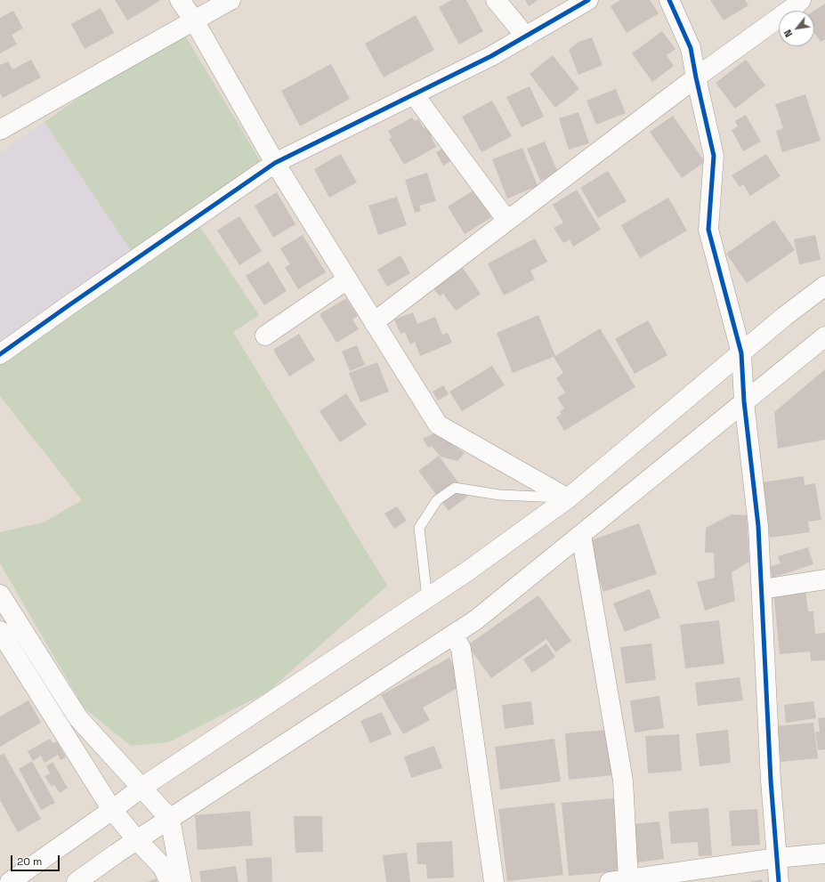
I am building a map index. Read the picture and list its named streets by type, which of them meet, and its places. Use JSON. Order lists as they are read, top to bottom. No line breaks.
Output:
{"scale_bar":"20 m","north":"bottom left"}
